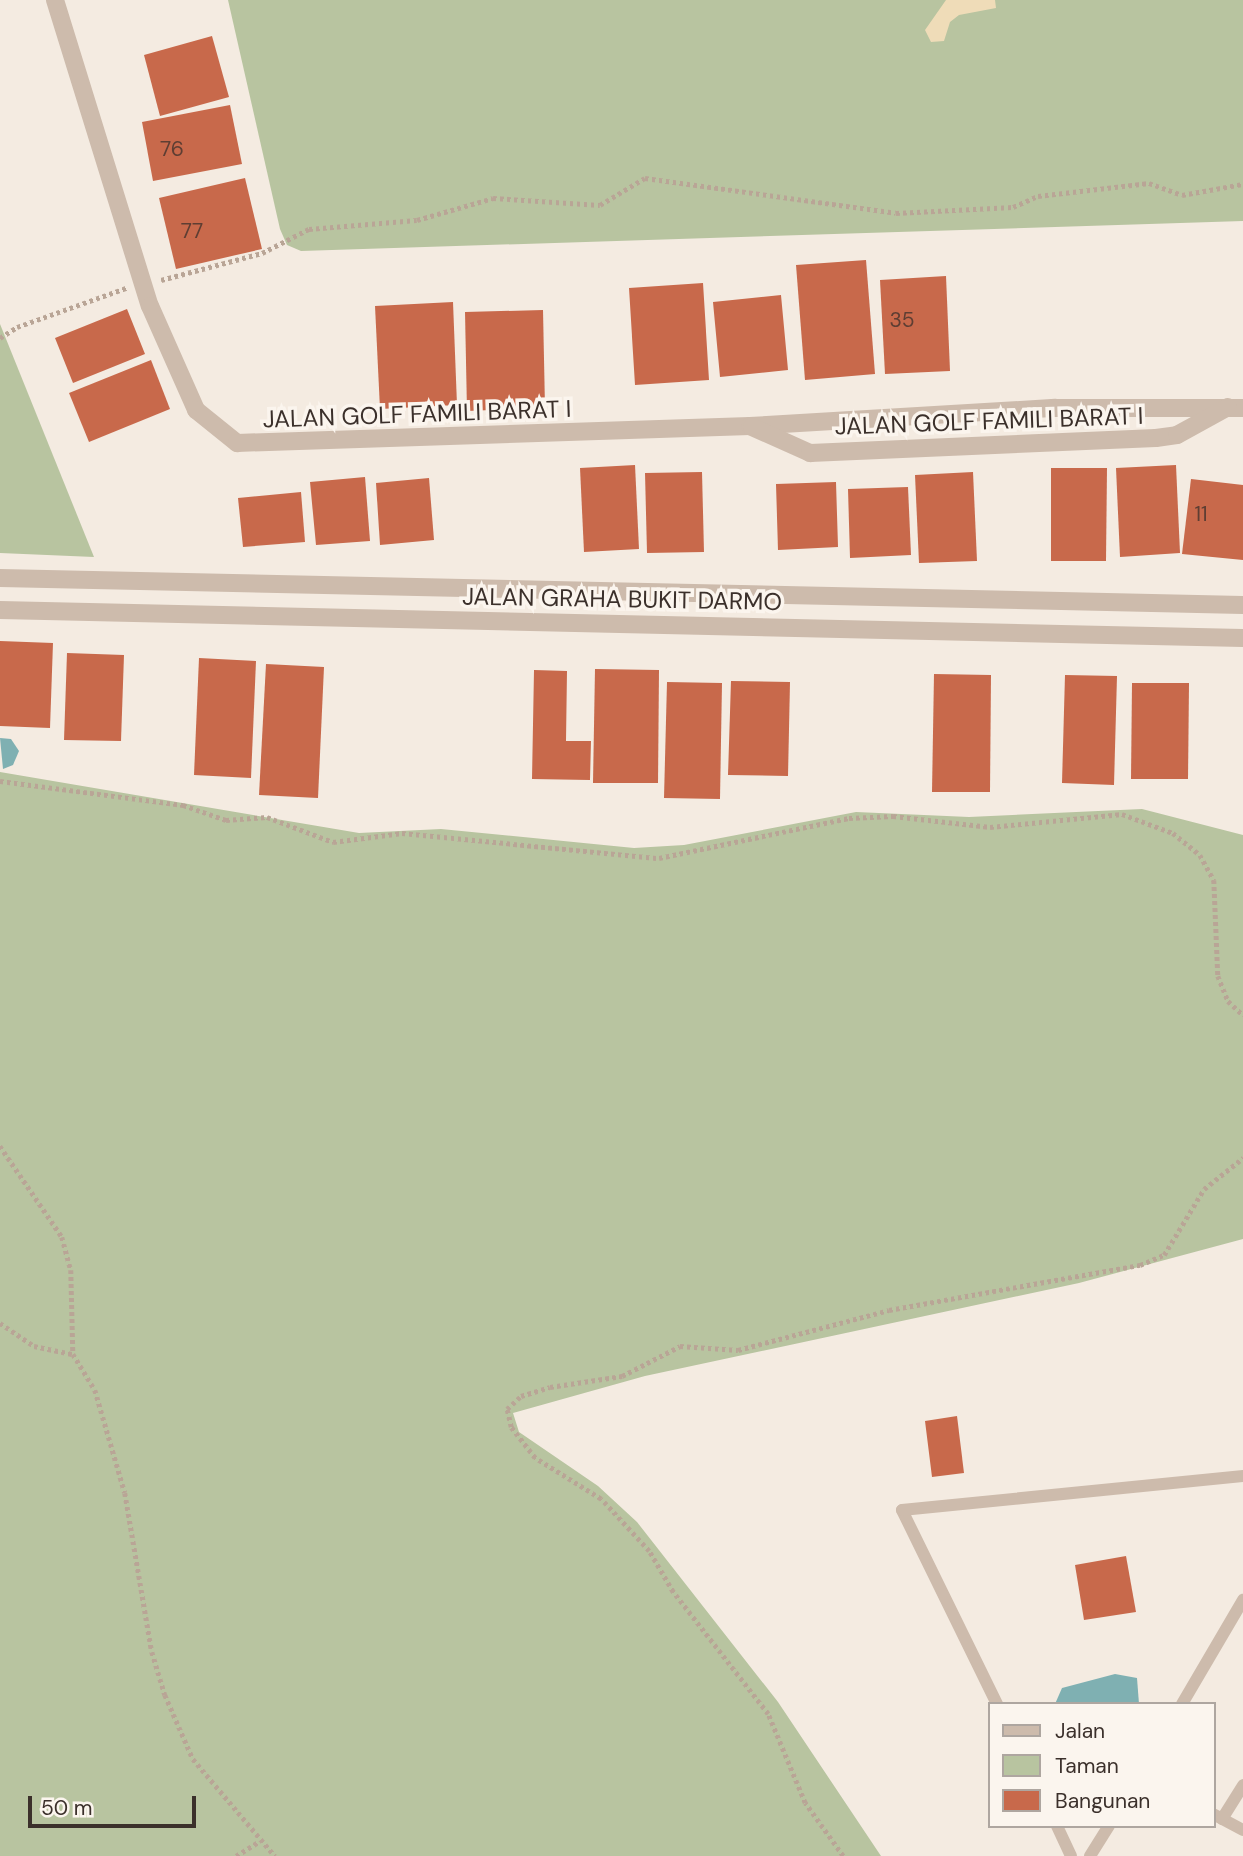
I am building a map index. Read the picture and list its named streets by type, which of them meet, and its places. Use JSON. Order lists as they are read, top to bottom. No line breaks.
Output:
{"streets":{"street":["JALAN GOLF FAMILI BARAT I","JALAN GRAHA BUKIT DARMO"]},"house_numbers":["76","77","35","11"],"legend":["Jalan","Taman","Bangunan"],"scale_bar":"50 m"}
